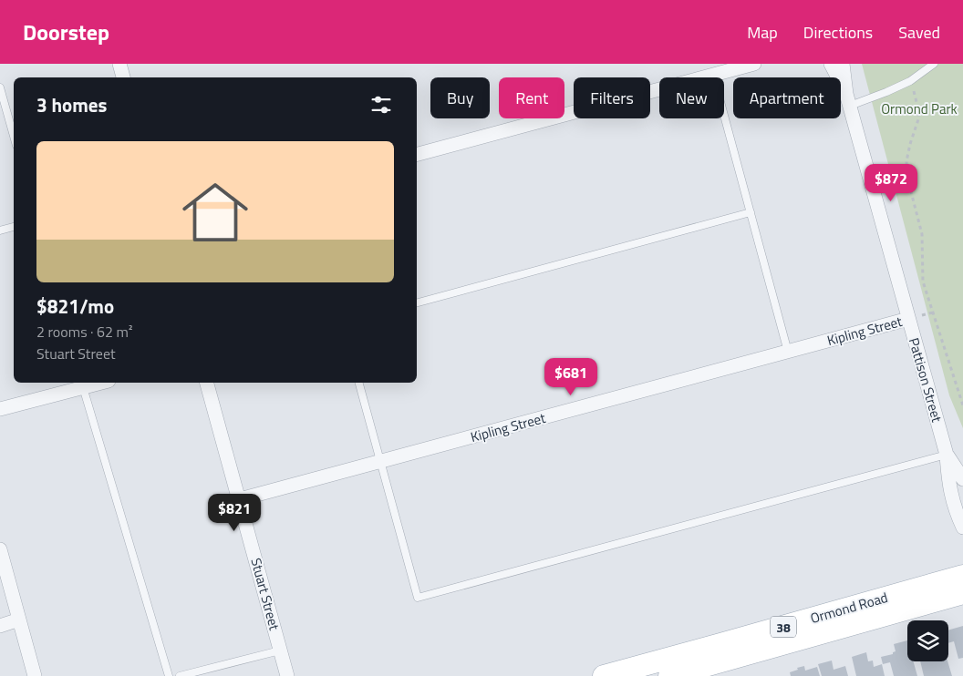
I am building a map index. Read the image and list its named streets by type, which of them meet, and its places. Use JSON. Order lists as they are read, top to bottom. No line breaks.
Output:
{"streets":{"main road":["Ormond Road","38"],"street":["Kipling Street","Pattison Street","Stuart Street"]},"crossings":[["Kipling Street","Pattison Street"],["Kipling Street","Stuart Street"]],"parks":["Ormond Park"],"page":{"header":"Doorstep","nav":["Map","Directions","Saved"],"chip":["Buy","Rent","Filters","New","Apartment"],"heading":"3 homes","list":[{"name":"$821/mo","note":"2 rooms · 62 m² · Stuart Street"}],"price":["$872","$681","$821"]}}
